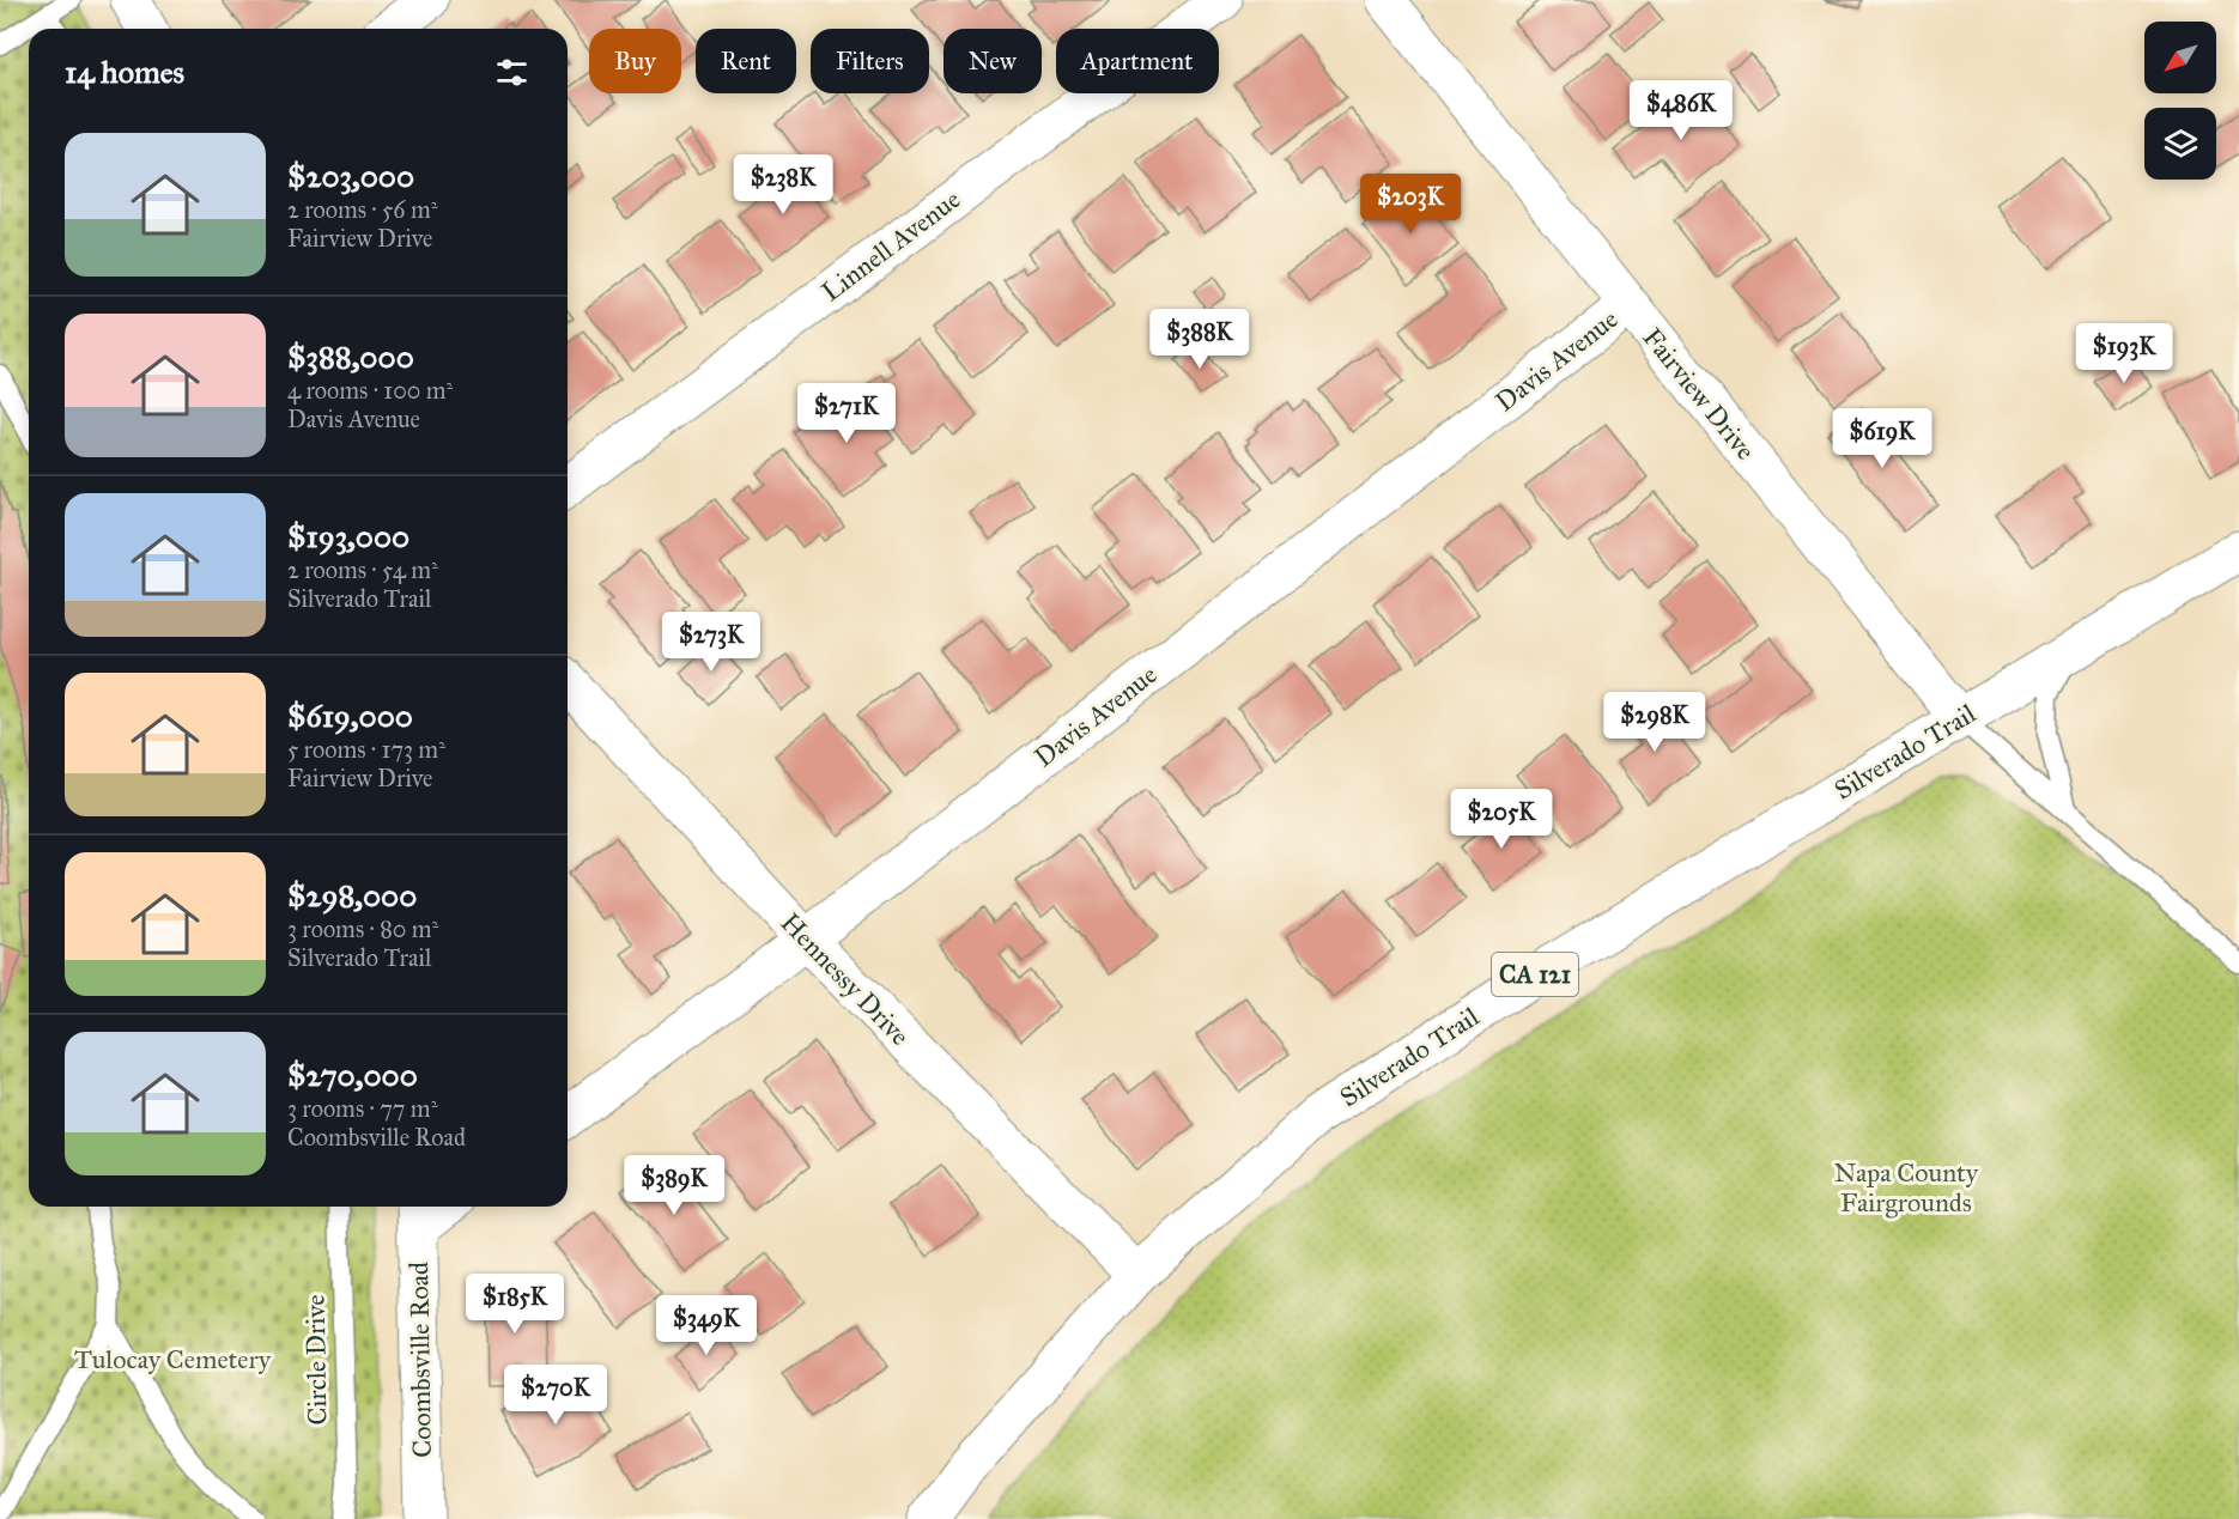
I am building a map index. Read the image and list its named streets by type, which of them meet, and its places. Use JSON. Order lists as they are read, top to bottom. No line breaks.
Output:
{"streets":{"street":["Linnell Avenue","Davis Avenue","Fairview Drive","Silverado Trail","CA 121","Hennessy Drive","Coombsville Road"],"lane":["Circle Drive"]},"crossings":[["Davis Avenue","Fairview Drive"],["Davis Avenue","Hennessy Drive"],["Fairview Drive","Silverado Trail"],["Silverado Trail","Hennessy Drive"]],"parks":["Napa County Fairgrounds","Tulocay Cemetery"],"north":"bottom left","page":{"chip":["Buy","Rent","Filters","New","Apartment"],"heading":"14 homes","price":["$486K","$238K","$203K","$388K","$193K","$271K","$619K","$273K","$298K","$205K","$389K","$185K","$349K","$270K"],"list":[{"name":"$203,000","note":"2 rooms · 56 m² · Fairview Drive"},{"name":"$388,000","note":"4 rooms · 100 m² · Davis Avenue"},{"name":"$193,000","note":"2 rooms · 54 m² · Silverado Trail"},{"name":"$619,000","note":"5 rooms · 173 m² · Fairview Drive"},{"name":"$298,000","note":"3 rooms · 80 m² · Silverado Trail"},{"name":"$270,000","note":"3 rooms · 77 m² · Coombsville Road"}]}}
